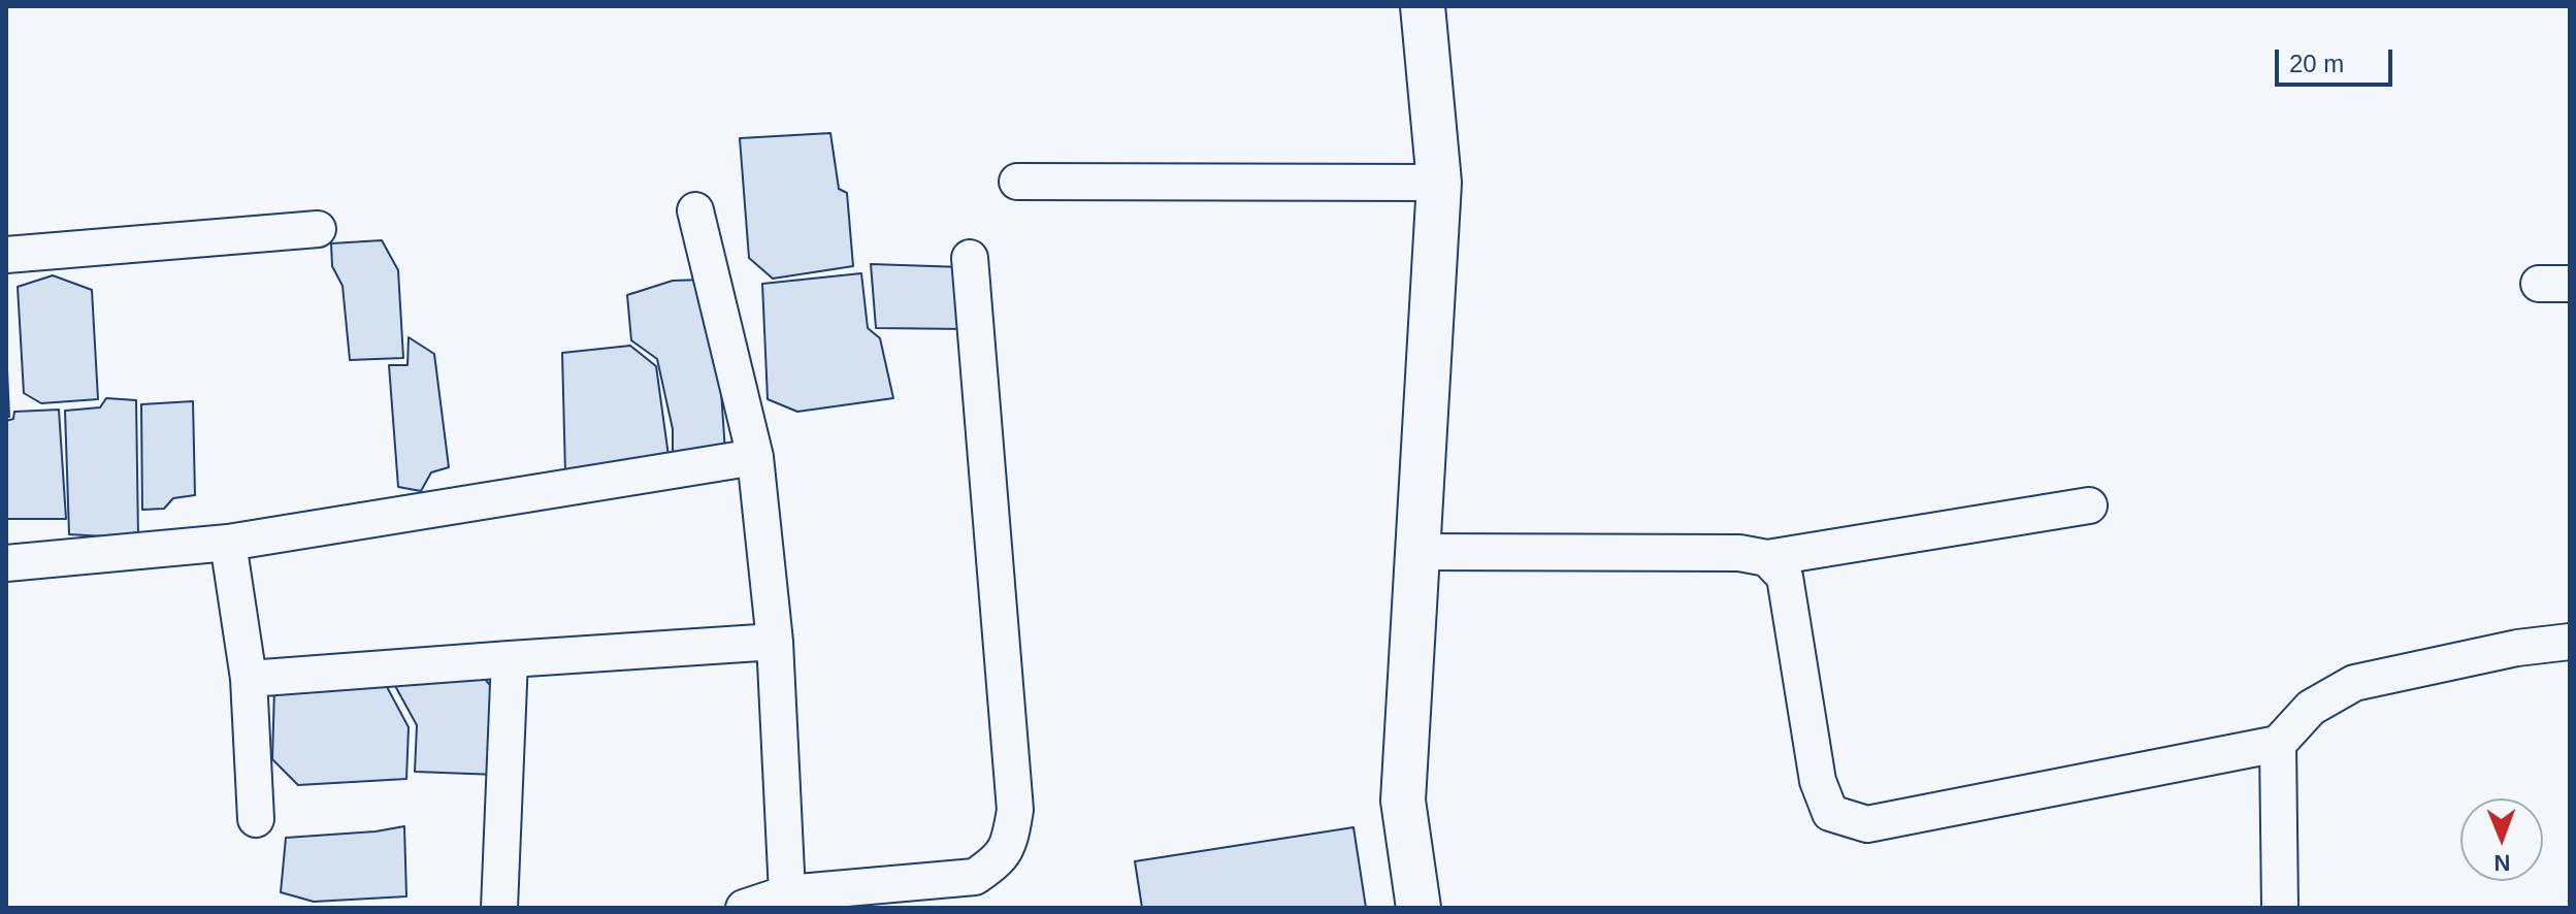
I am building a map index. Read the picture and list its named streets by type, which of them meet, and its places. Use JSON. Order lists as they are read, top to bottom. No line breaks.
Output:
{"scale_bar":"20 m","north":"bottom"}
